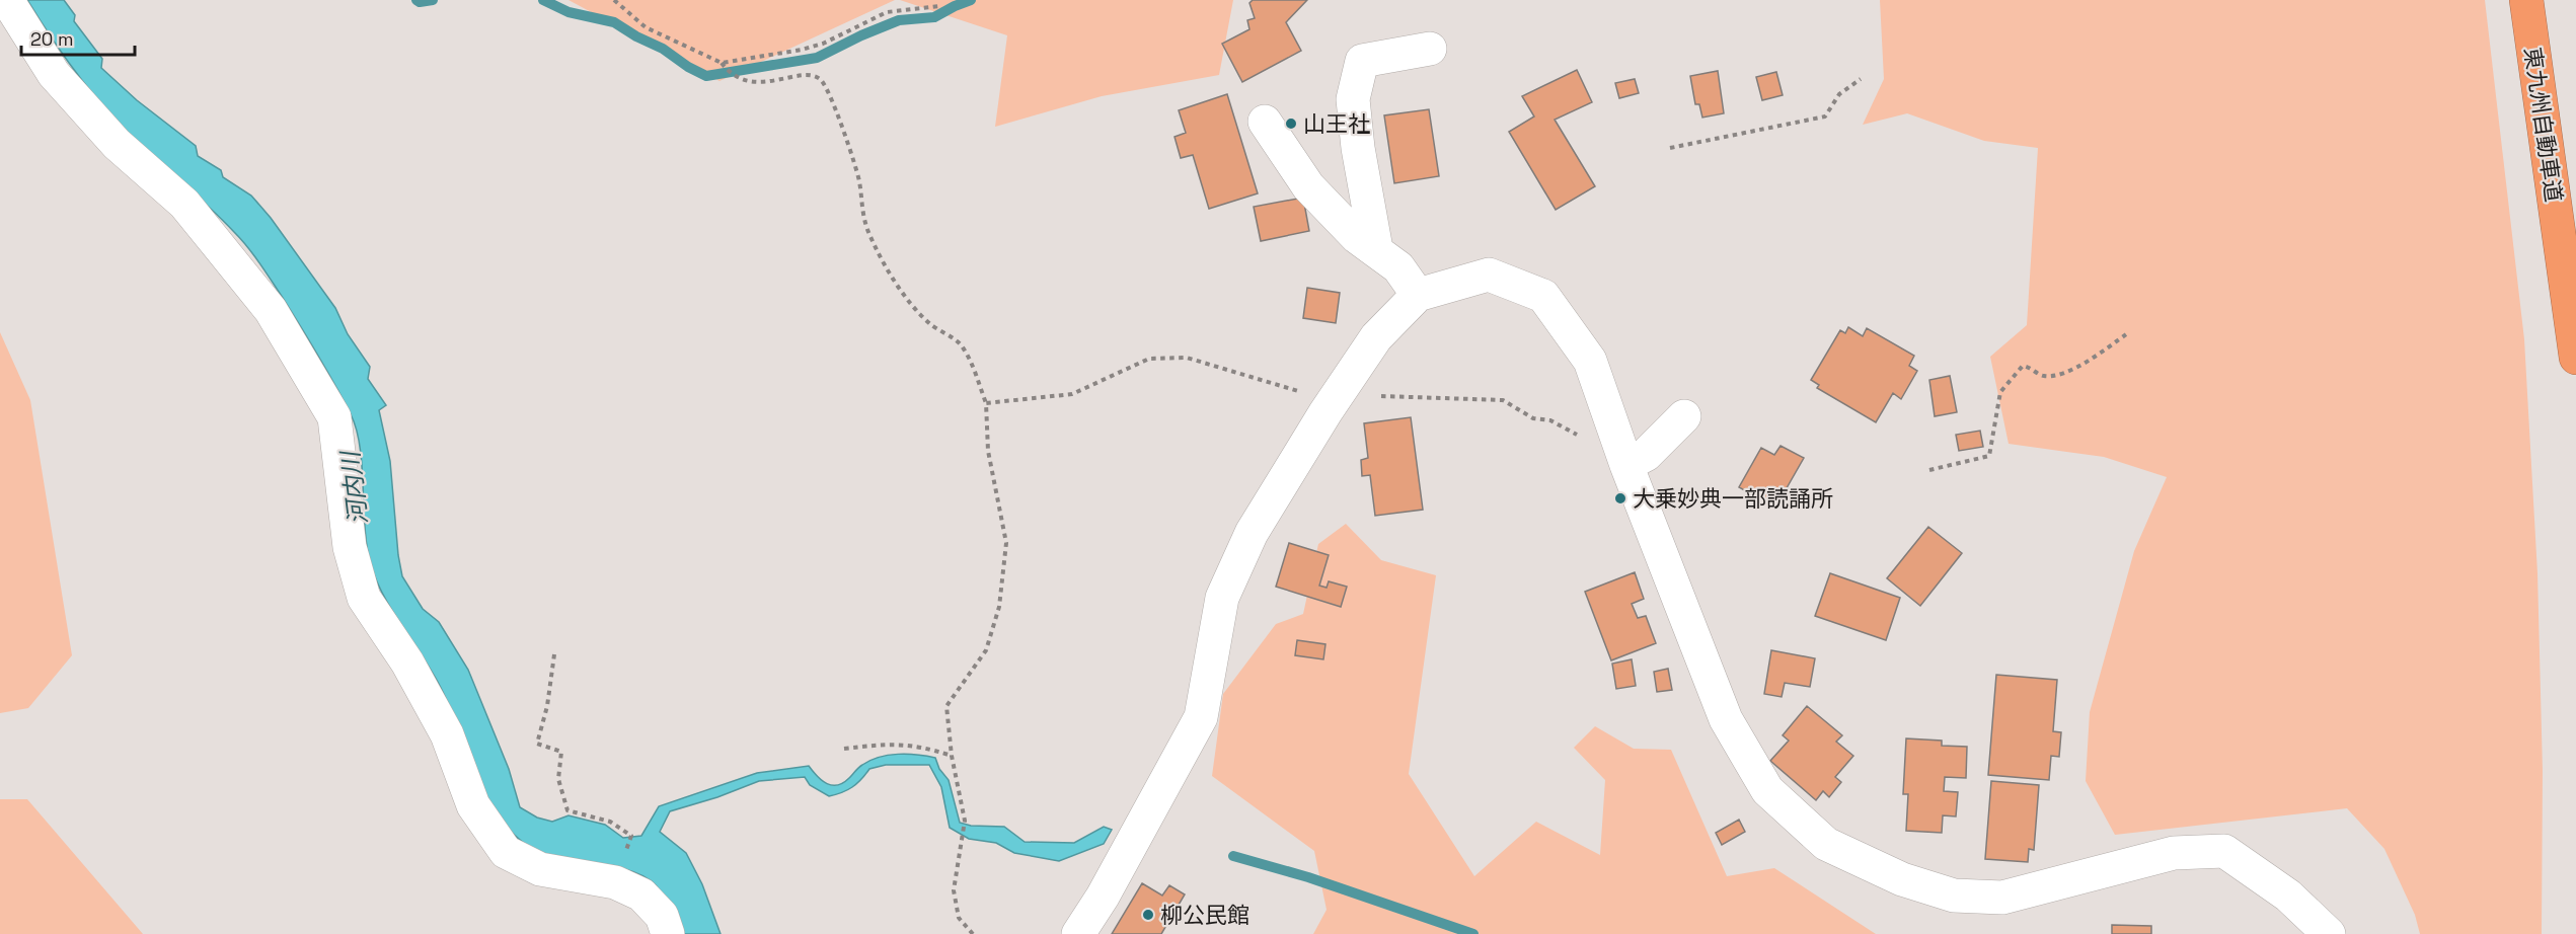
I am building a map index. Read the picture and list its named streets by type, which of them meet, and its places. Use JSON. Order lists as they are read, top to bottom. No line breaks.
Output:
{"streets":{"highway":["東九州自動車道"]},"water":["河内川"],"places":["山王社","大乗妙典一部読誦所","柳公民館"],"scale_bar":"20 m"}
